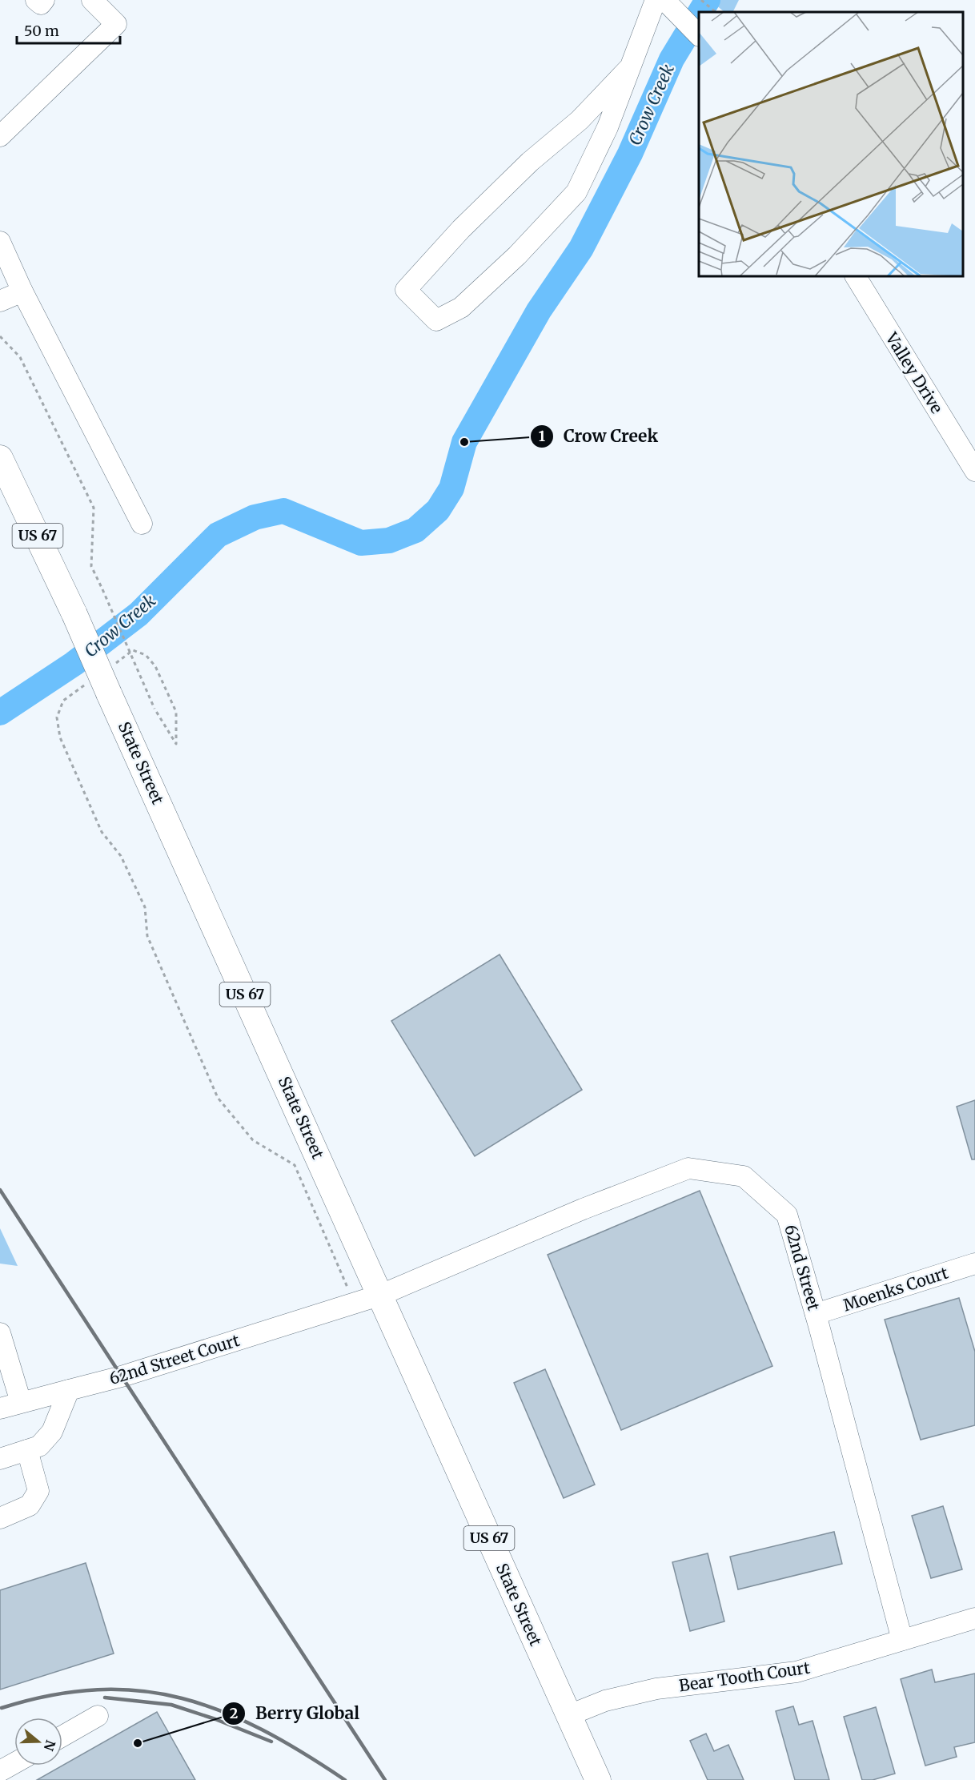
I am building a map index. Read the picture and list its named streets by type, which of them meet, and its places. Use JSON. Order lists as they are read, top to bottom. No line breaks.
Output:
{"streets":{"main road":["US 67","State Street"],"street":["Valley Drive","62nd Street","Moenks Court","62nd Street Court","Bear Tooth Court"]},"crossings":[["State Street","62nd Street"],["State Street","62nd Street Court"],["State Street","Bear Tooth Court"],["62nd Street","Moenks Court"],["62nd Street","62nd Street Court"],["62nd Street","Bear Tooth Court"]],"water":["Crow Creek"],"places":["Crow Creek","Berry Global"],"scale_bar":"50 m","north":"right"}
